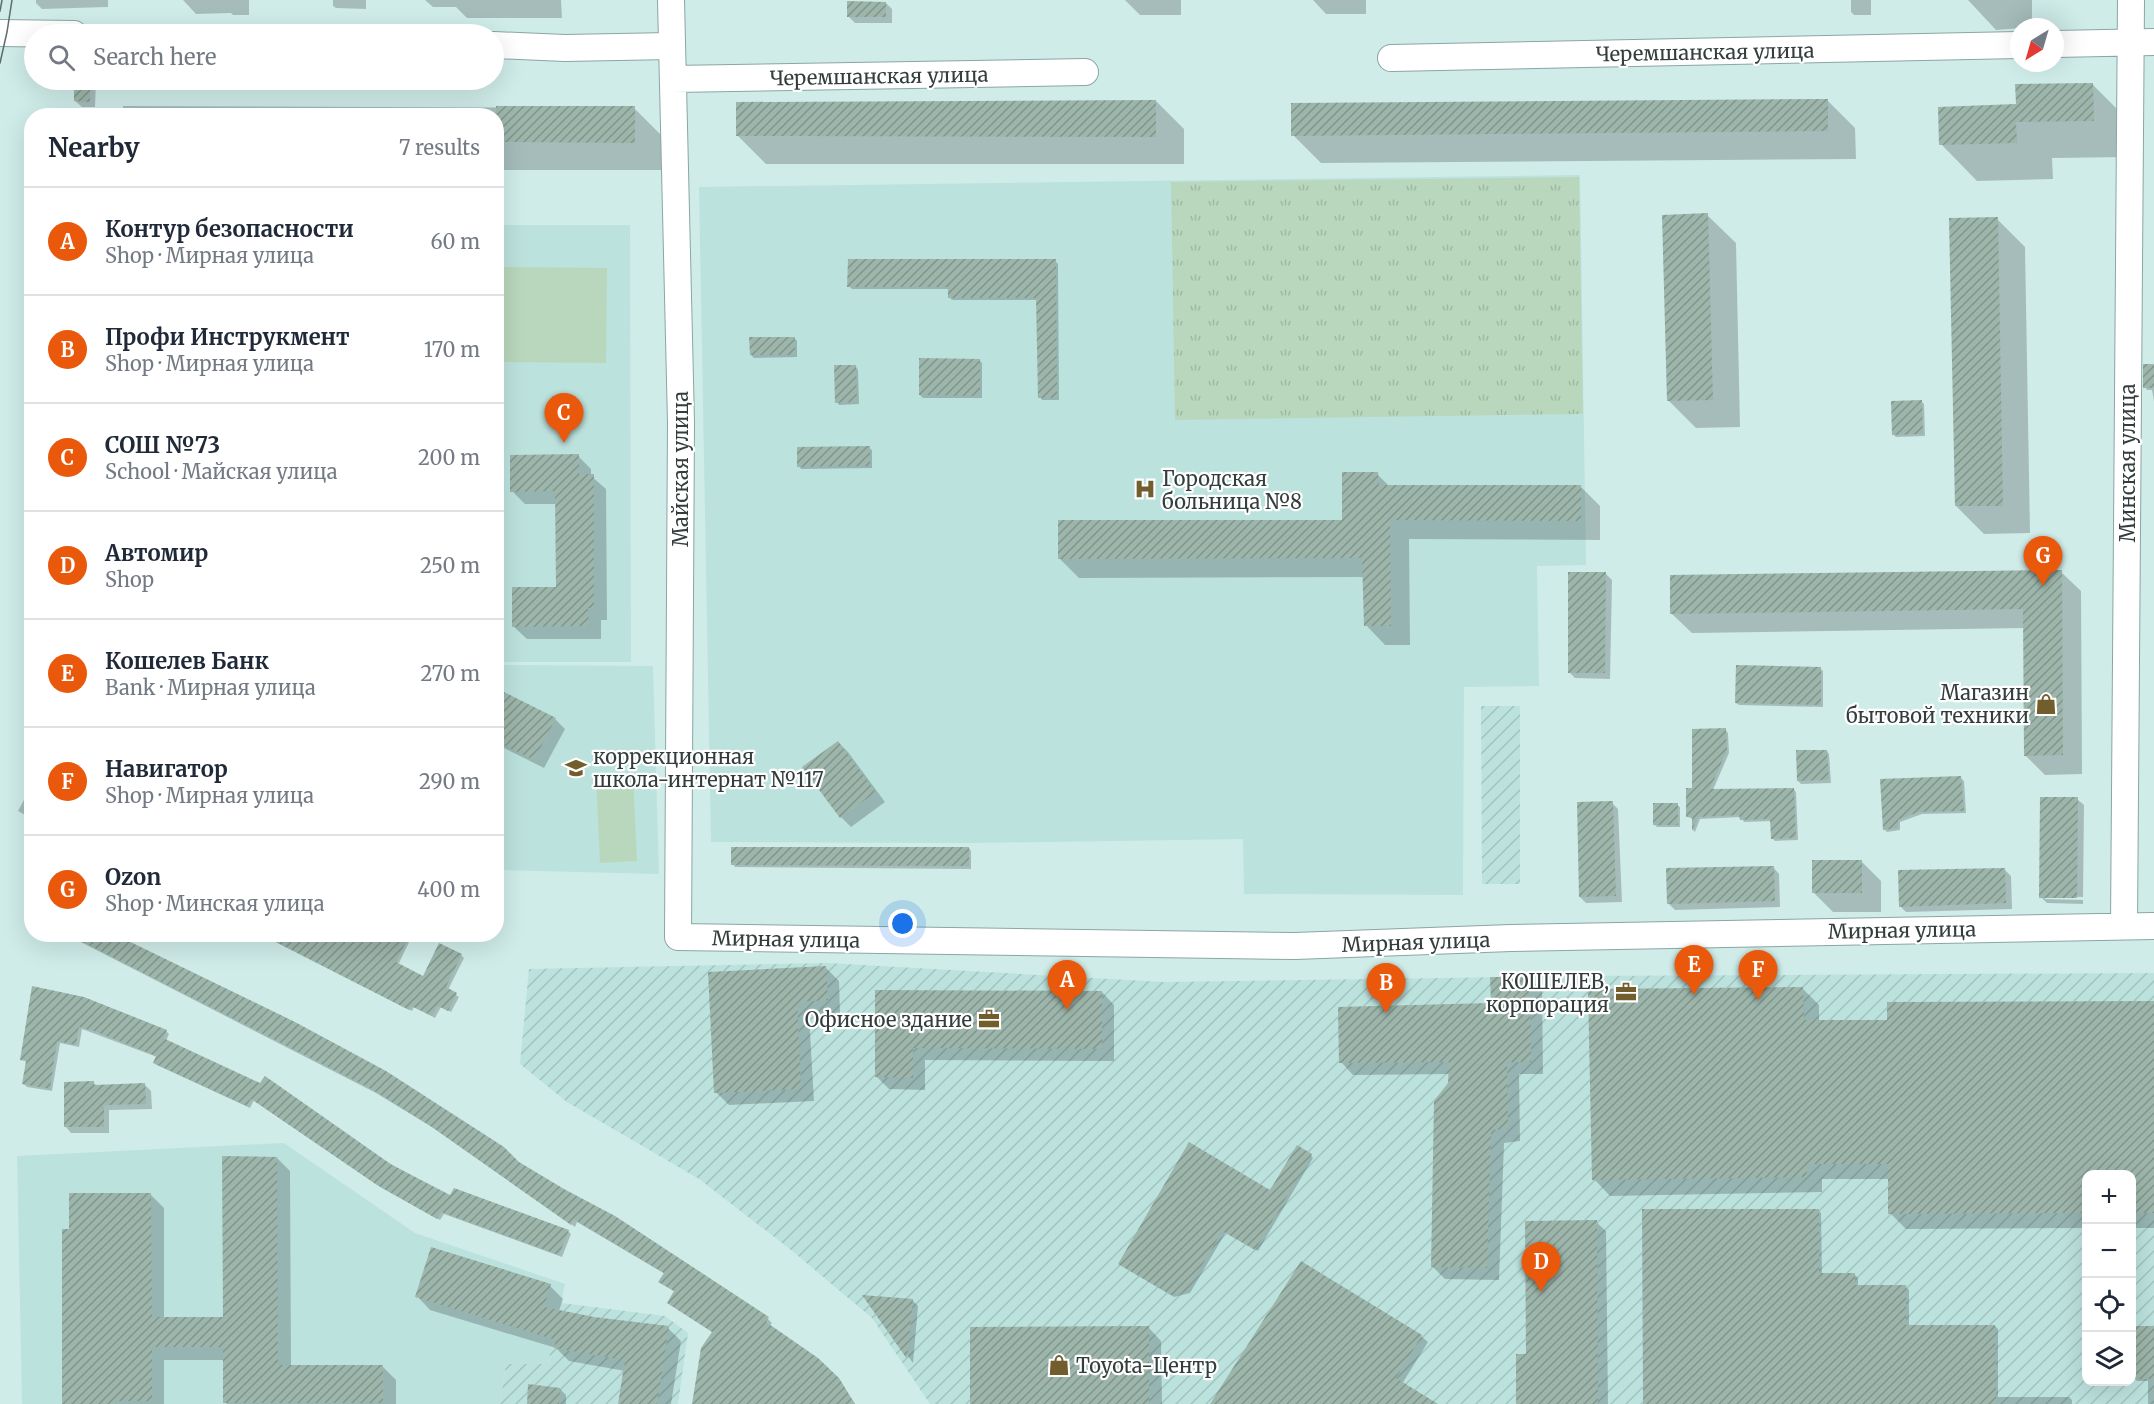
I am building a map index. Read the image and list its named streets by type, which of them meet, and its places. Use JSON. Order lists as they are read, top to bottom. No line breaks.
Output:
{"streets":{"street":["Черемшанская улица","Минская улица","Майская улица","Мирная улица"]},"crossings":[["Черемшанская улица","Майская улица"],["Минская улица","Мирная улица"],["Майская улица","Мирная улица"]],"places":{"hospital":["Городская больница №8"],"shop":["Магазин бытовой техники","Toyota-Центр"],"school or university":["коррекционная школа-интернат №117"],"office":["КОШЕЛЕВ, корпорация","Офисное здание"]},"north":"bottom left","page":{"search":"Search here","heading":["Nearby","7 results"],"list":[{"mark":"A","name":"Контур безопасности","note":"Shop · Мирная улица","value":"60 m"},{"mark":"B","name":"Профи Инструкмент","note":"Shop · Мирная улица","value":"170 m"},{"mark":"C","name":"СОШ №73","note":"School · Майская улица","value":"200 m"},{"mark":"D","name":"Автомир","note":"Shop","value":"250 m"},{"mark":"E","name":"Кошелев Банк","note":"Bank · Мирная улица","value":"270 m"},{"mark":"F","name":"Навигатор","note":"Shop · Мирная улица","value":"290 m"},{"mark":"G","name":"Ozon","note":"Shop · Минская улица","value":"400 m"}],"pins":["C","G","E","F","A","B","D"],"map_buttons":["+","−"]}}
